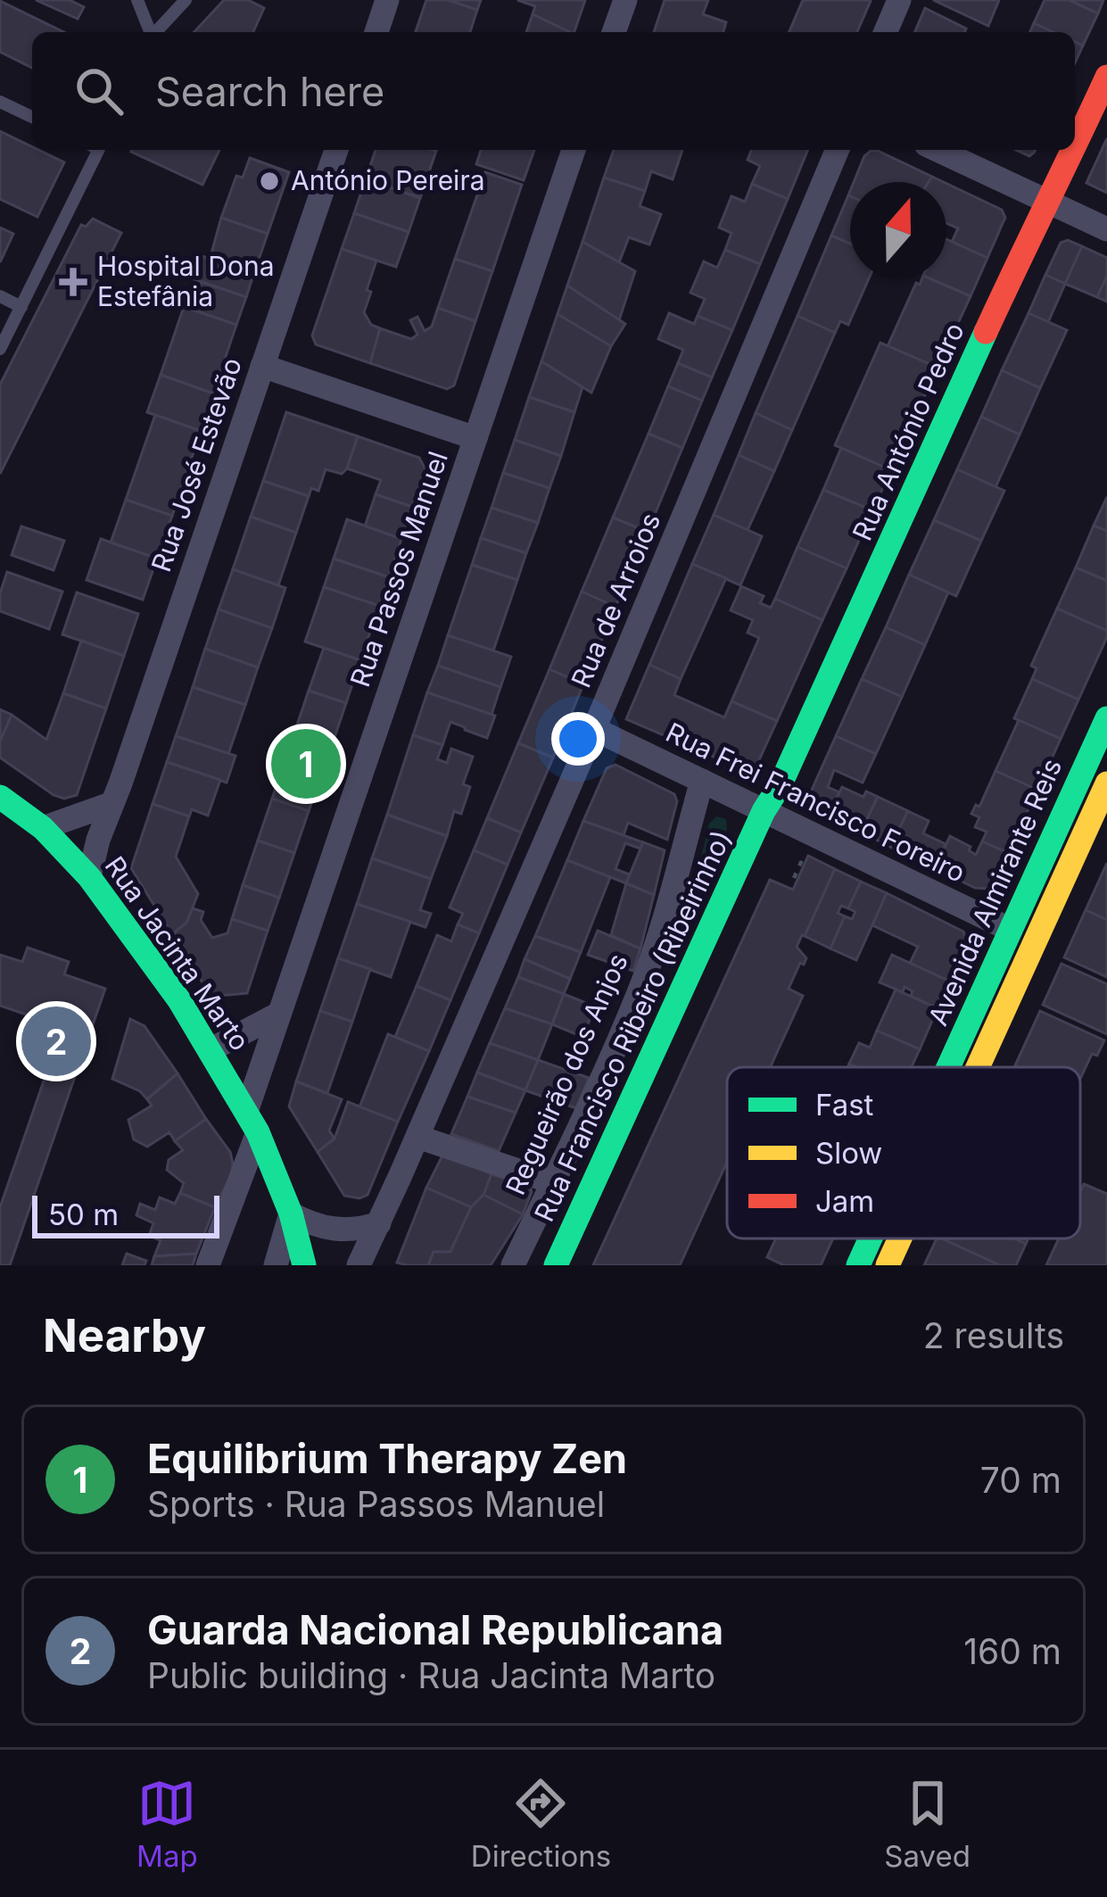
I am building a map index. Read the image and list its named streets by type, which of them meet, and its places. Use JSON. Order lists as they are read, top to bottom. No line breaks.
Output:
{"streets":{"main road":["Rua António Pedro","Avenida Almirante Reis","Rua Jacinta Marto","Rua Francisco Ribeiro (Ribeirinho)"],"street":["Rua José Estevão","Rua Passos Manuel","Rua de Arroios","Rua Frei Francisco Foreiro","Regueirão dos Anjos"]},"crossings":[["Rua António Pedro","Rua Frei Francisco Foreiro"],["Rua António Pedro","Rua Francisco Ribeiro (Ribeirinho)"],["Rua José Estevão","Rua Jacinta Marto"],["Rua Passos Manuel","Rua Jacinta Marto"],["Rua de Arroios","Rua Frei Francisco Foreiro"],["Rua Frei Francisco Foreiro","Avenida Almirante Reis"],["Rua Frei Francisco Foreiro","Rua Francisco Ribeiro (Ribeirinho)"],["Rua Frei Francisco Foreiro","Regueirão dos Anjos"]],"places":{"other":["António Pereira"],"health":["Hospital Dona Estefânia"]},"legend":["Fast","Slow","Jam"],"scale_bar":"50 m","north":"top","page":{"search":"Search here","pins":["1","2"],"scale":"50 m","heading":["Nearby","2 results"],"list":[{"mark":"1","name":"Equilibrium Therapy Zen","note":"Sports · Rua Passos Manuel","value":"70 m"},{"mark":"2","name":"Guarda Nacional Republicana","note":"Public building · Rua Jacinta Marto","value":"160 m"}],"nav":["Map","Directions","Saved"]}}
